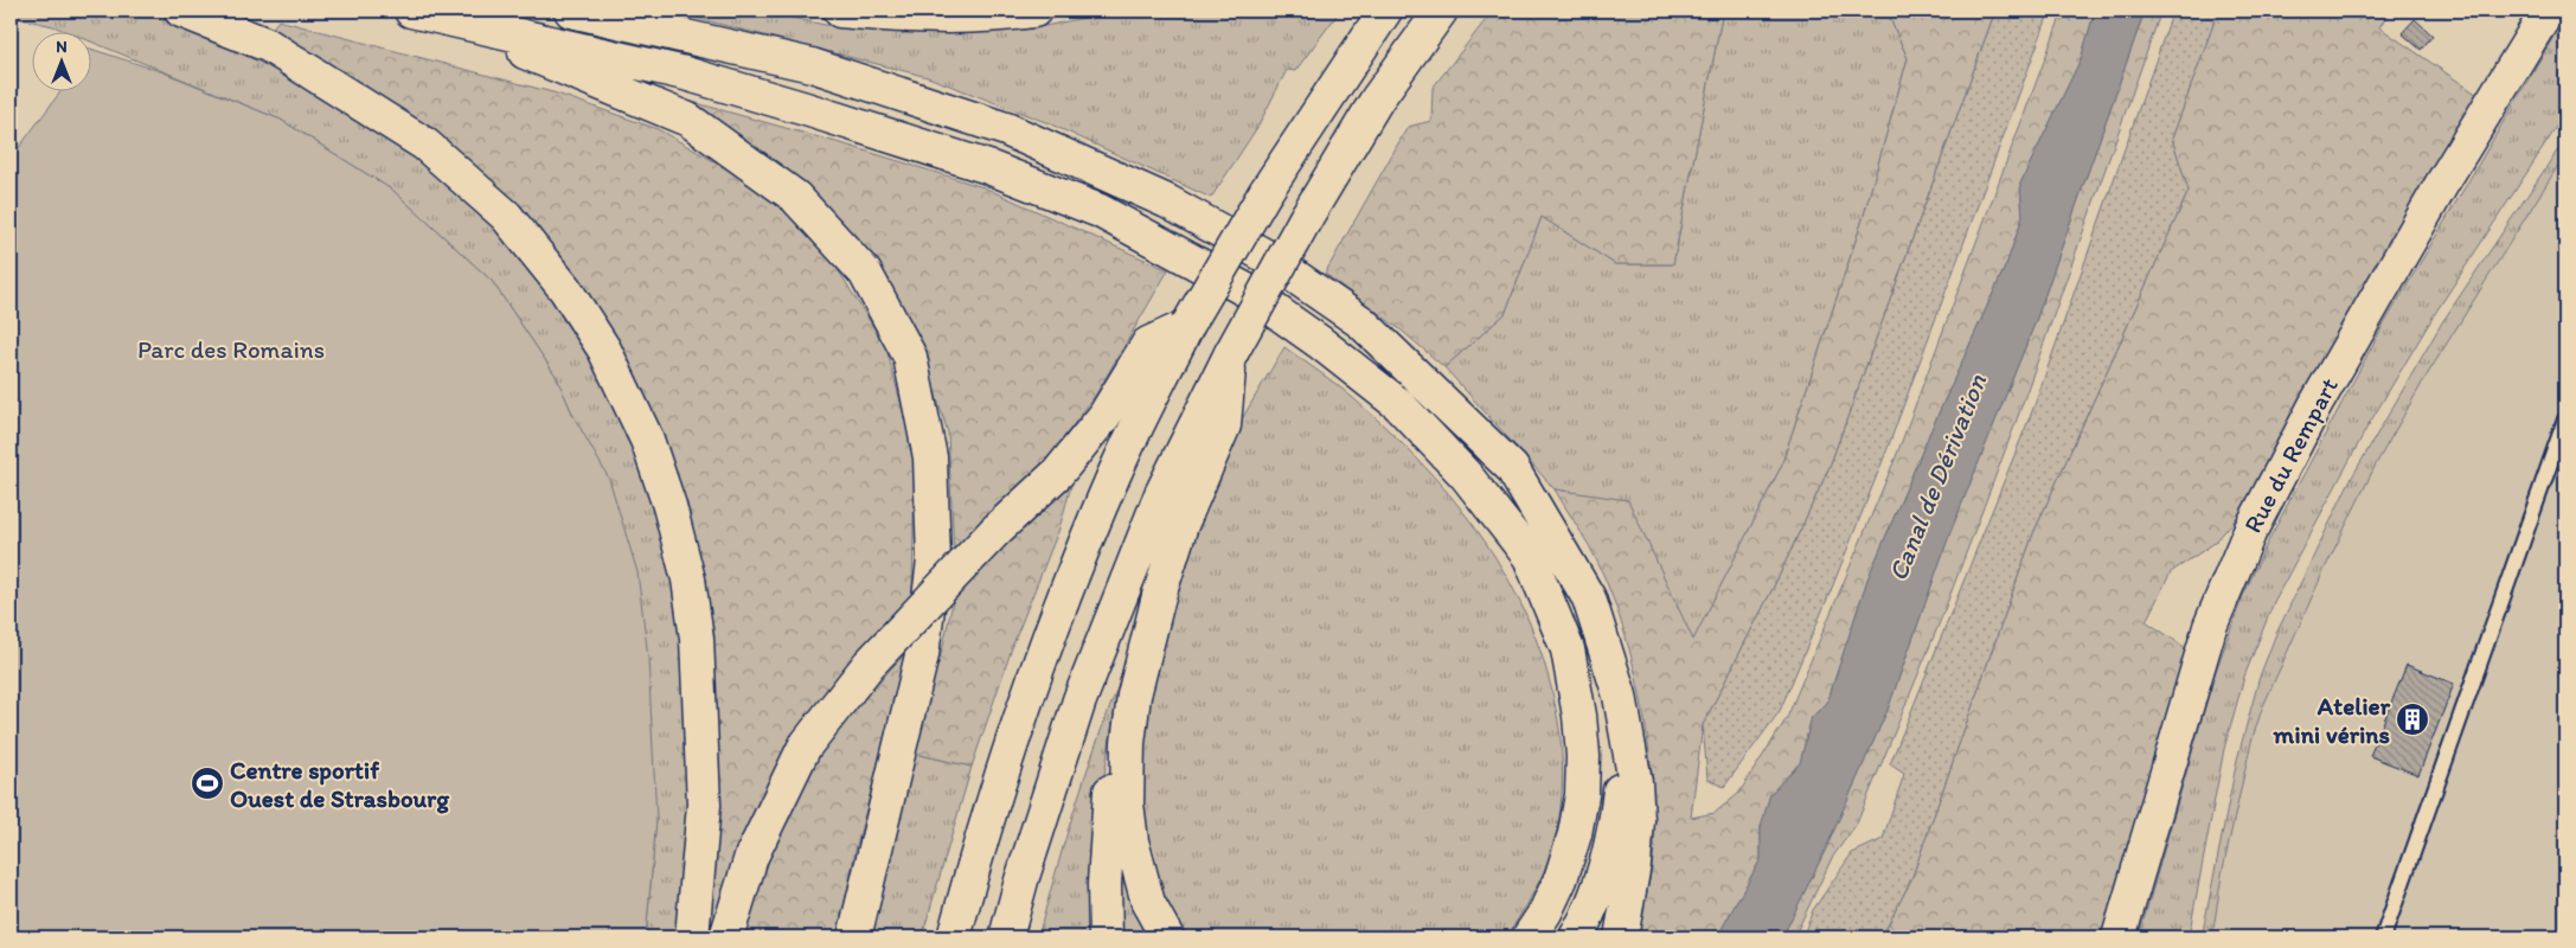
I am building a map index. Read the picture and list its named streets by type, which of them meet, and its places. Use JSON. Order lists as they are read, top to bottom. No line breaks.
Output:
{"streets":{"main road":["Rue du Rempart"]},"water":["Canal de Dérivation"],"parks":["Parc des Romains"],"places":{"building":["Atelier mini vérins"],"sports":["Centre sportif Ouest de Strasbourg"]},"north":"top"}
